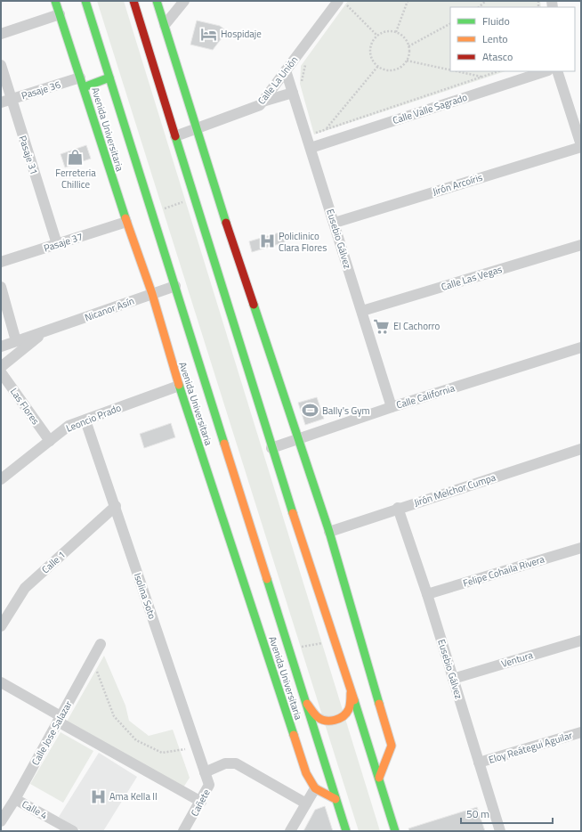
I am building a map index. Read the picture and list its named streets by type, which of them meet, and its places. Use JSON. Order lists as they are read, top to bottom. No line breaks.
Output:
{"streets":{"main road":["Avenida Universitaria"],"street":["Calle La Unión","Pasaje 36","Calle Valle Sagrado","Pasaje 31","Jirón Arcoíris","Eusebio Gálvez","Pasaje 37","Calle Las Vegas","Nicanor Asín","Calle California","Las Flores","Leoncio Prado","Jirón Melchor Cumpa","Calle 1","Felipe Cohaila Rivera","Isolina Soto","Ventura","Calle Jose Salazar","Eloy Reátegui Aguilar","Cañete","Calle 4"]},"crossings":[["Calle La Unión","Eusebio Gálvez"],["Pasaje 36","Avenida Universitaria"],["Pasaje 36","Pasaje 31"],["Calle Valle Sagrado","Eusebio Gálvez"],["Avenida Universitaria","Pasaje 37"],["Avenida Universitaria","Nicanor Asín"],["Avenida Universitaria","Leoncio Prado"],["Pasaje 31","Pasaje 37"],["Jirón Arcoíris","Eusebio Gálvez"],["Eusebio Gálvez","Calle Las Vegas"],["Eusebio Gálvez","Calle California"],["Eusebio Gálvez","Jirón Melchor Cumpa"],["Eusebio Gálvez","Felipe Cohaila Rivera"],["Eusebio Gálvez","Ventura"],["Eusebio Gálvez","Eloy Reátegui Aguilar"],["Las Flores","Leoncio Prado"],["Leoncio Prado","Isolina Soto"],["Calle 1","Isolina Soto"],["Isolina Soto","Cañete"],["Calle Jose Salazar","Calle 4"]],"places":{"hotel":["Hospidaje"],"shop":["Ferreteria Chillice"],"hospital":["Policlinico Clara Flores","Ama Kella II"],"supermarket":["El Cachorro"],"sports":["Bally's Gym"]},"legend":["Fluido","Lento","Atasco"],"scale_bar":"50 m"}
